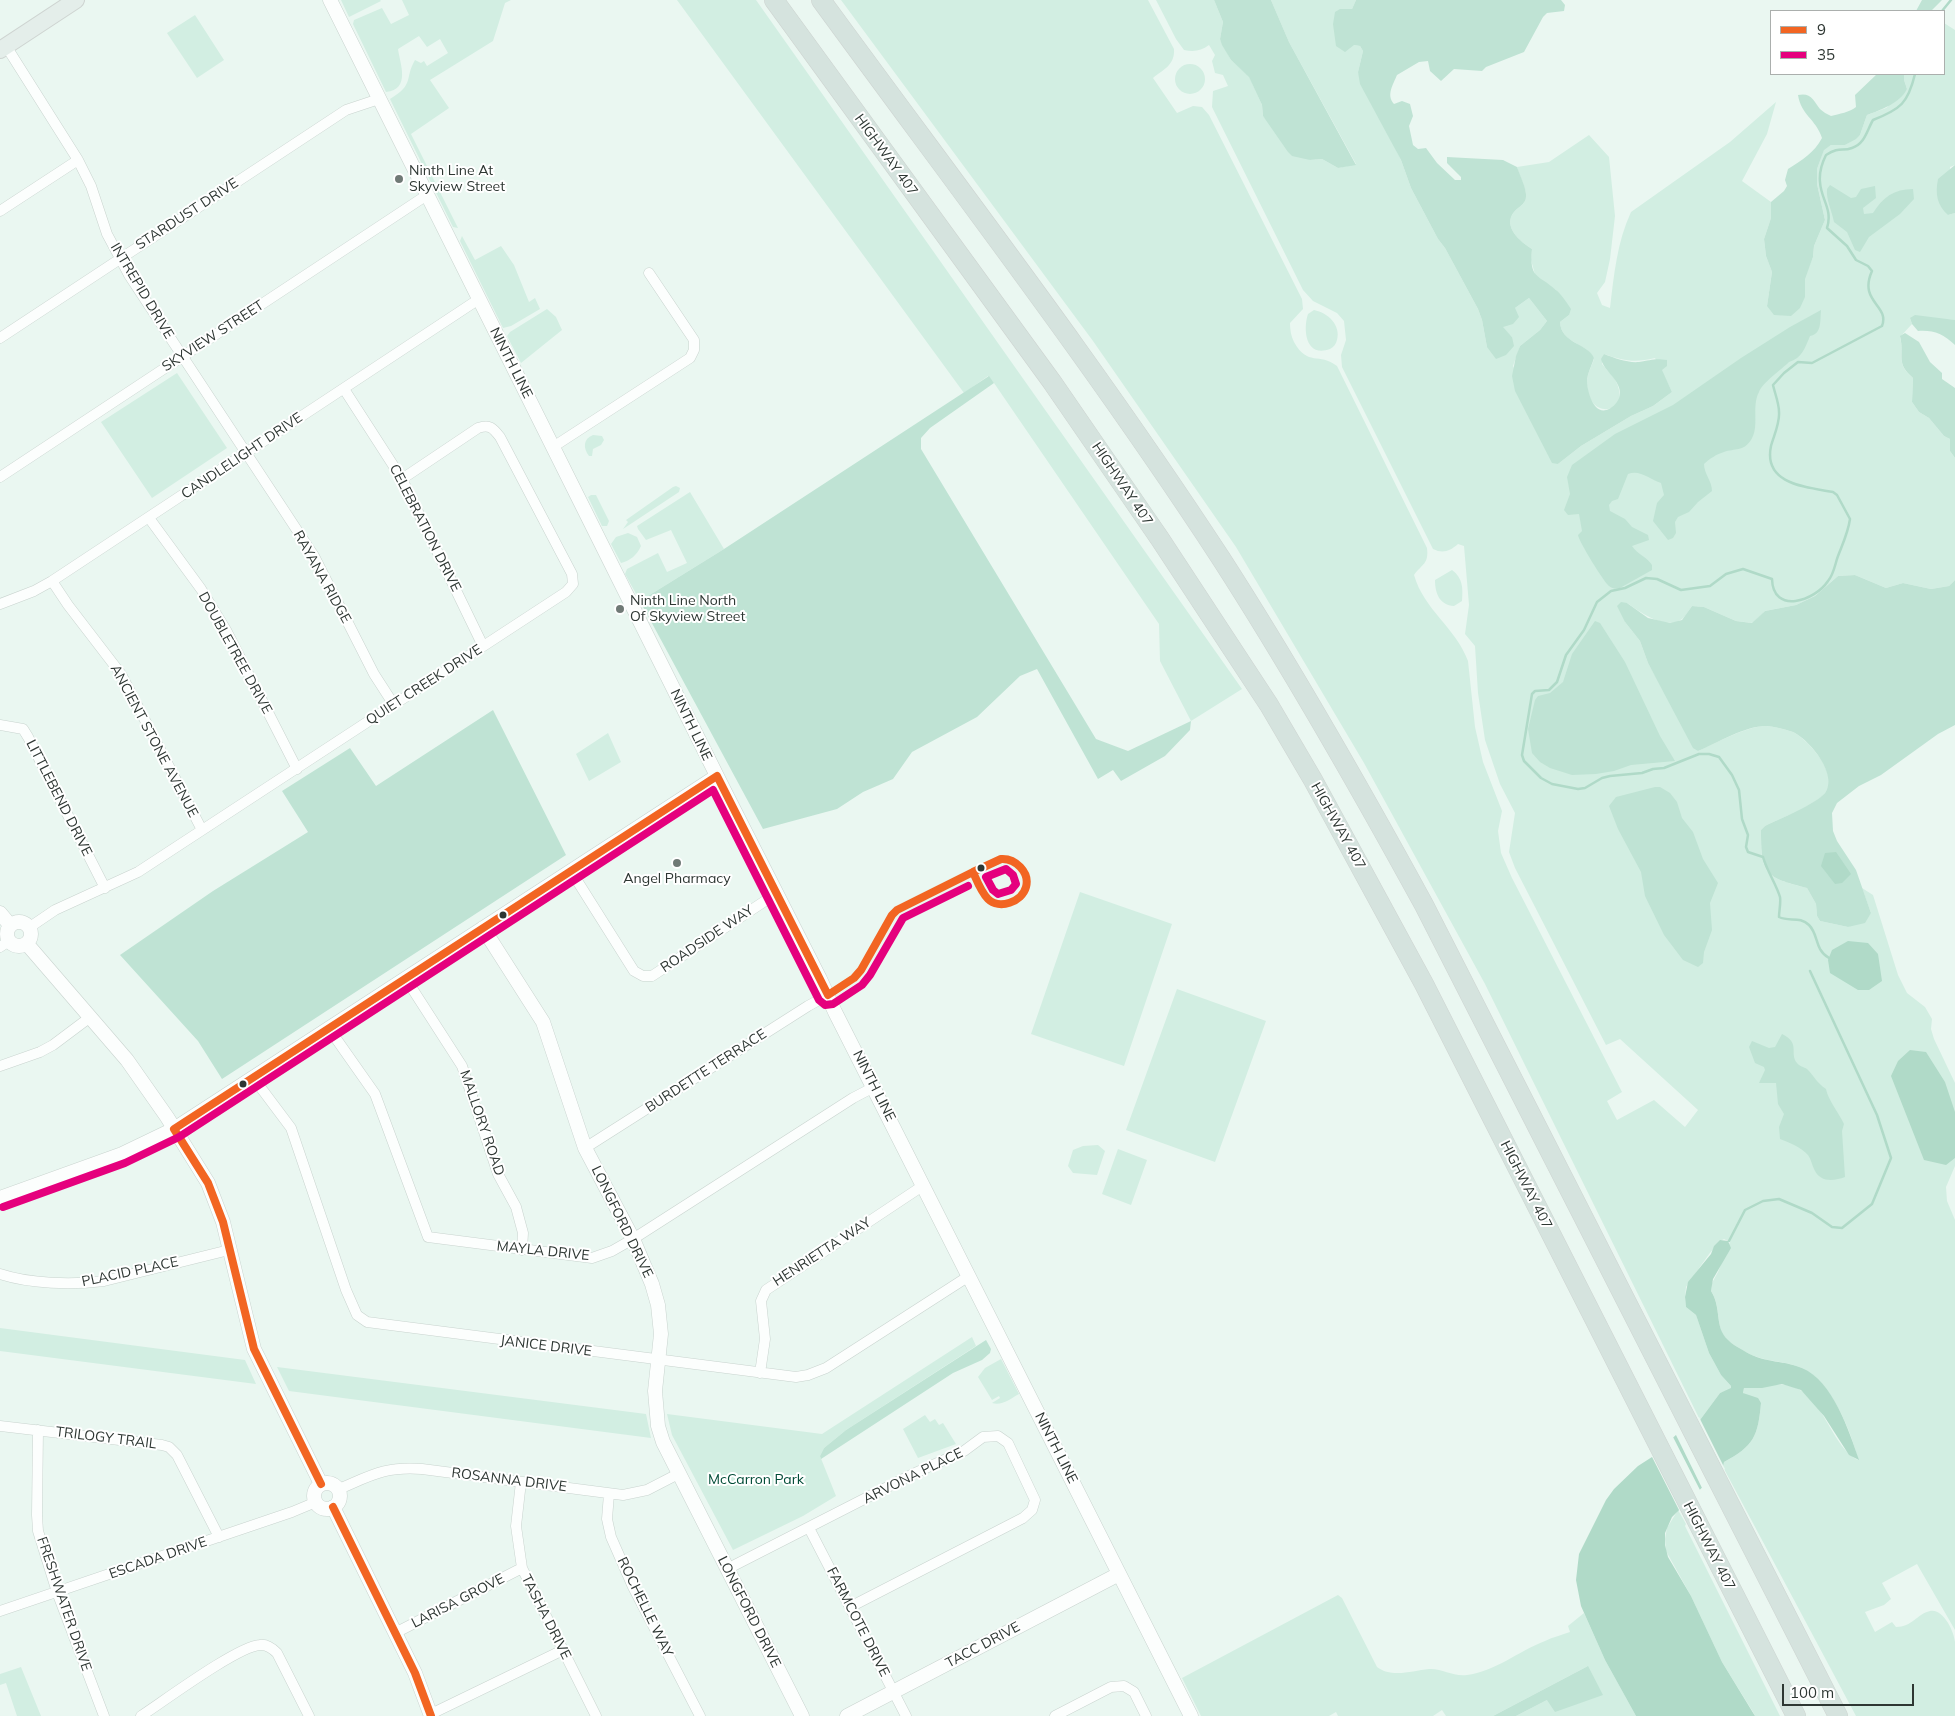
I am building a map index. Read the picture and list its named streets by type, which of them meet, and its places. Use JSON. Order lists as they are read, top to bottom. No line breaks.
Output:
{"streets":{"highway":["HIGHWAY 407"],"street":["STARDUST DRIVE","INTREPID DRIVE","SKYVIEW STREET","NINTH LINE","CANDLELIGHT DRIVE","CELEBRATION DRIVE","RAYANA RIDGE","DOUBLETREE DRIVE","QUIET CREEK DRIVE","ANCIENT STONE AVENUE","LITTLEBEND DRIVE","ROADSIDE WAY","BURDETTE TERRACE","MALLORY ROAD","LONGFORD DRIVE","MAYLA DRIVE","HENRIETTA WAY","PLACID PLACE","JANICE DRIVE","TRILOGY TRAIL","ARVONA PLACE","ROSANNA DRIVE","ESCADA DRIVE","LARISA GROVE","FRESHWATER DRIVE","ROCHELLE WAY","TASHA DRIVE","FARMCOTE DRIVE","TACC DRIVE"]},"crossings":[["STARDUST DRIVE","INTREPID DRIVE"],["STARDUST DRIVE","NINTH LINE"],["INTREPID DRIVE","SKYVIEW STREET"],["INTREPID DRIVE","CANDLELIGHT DRIVE"],["INTREPID DRIVE","RAYANA RIDGE"],["SKYVIEW STREET","NINTH LINE"],["NINTH LINE","CANDLELIGHT DRIVE"],["NINTH LINE","ROADSIDE WAY"],["NINTH LINE","BURDETTE TERRACE"],["NINTH LINE","MAYLA DRIVE"],["NINTH LINE","HENRIETTA WAY"],["NINTH LINE","JANICE DRIVE"],["NINTH LINE","TACC DRIVE"],["CANDLELIGHT DRIVE","CELEBRATION DRIVE"],["CANDLELIGHT DRIVE","RAYANA RIDGE"],["CANDLELIGHT DRIVE","DOUBLETREE DRIVE"],["CANDLELIGHT DRIVE","ANCIENT STONE AVENUE"],["CELEBRATION DRIVE","QUIET CREEK DRIVE"],["RAYANA RIDGE","QUIET CREEK DRIVE"],["DOUBLETREE DRIVE","QUIET CREEK DRIVE"],["QUIET CREEK DRIVE","ANCIENT STONE AVENUE"],["QUIET CREEK DRIVE","LITTLEBEND DRIVE"],["BURDETTE TERRACE","LONGFORD DRIVE"],["MALLORY ROAD","MAYLA DRIVE"],["LONGFORD DRIVE","MAYLA DRIVE"],["LONGFORD DRIVE","JANICE DRIVE"],["LONGFORD DRIVE","ARVONA PLACE"],["LONGFORD DRIVE","ROSANNA DRIVE"],["HENRIETTA WAY","JANICE DRIVE"],["TRILOGY TRAIL","ESCADA DRIVE"],["TRILOGY TRAIL","FRESHWATER DRIVE"],["ARVONA PLACE","FARMCOTE DRIVE"],["ROSANNA DRIVE","ESCADA DRIVE"],["ROSANNA DRIVE","ROCHELLE WAY"],["ROSANNA DRIVE","TASHA DRIVE"],["ESCADA DRIVE","FRESHWATER DRIVE"],["LARISA GROVE","TASHA DRIVE"],["FARMCOTE DRIVE","TACC DRIVE"]],"parks":["McCarron Park"],"places":["Ninth Line At Skyview Street","Ninth Line North Of Skyview Street","Angel Pharmacy"],"lines":["transit line 9","transit line 35"],"legend":["9","35"],"scale_bar":"100 m"}
